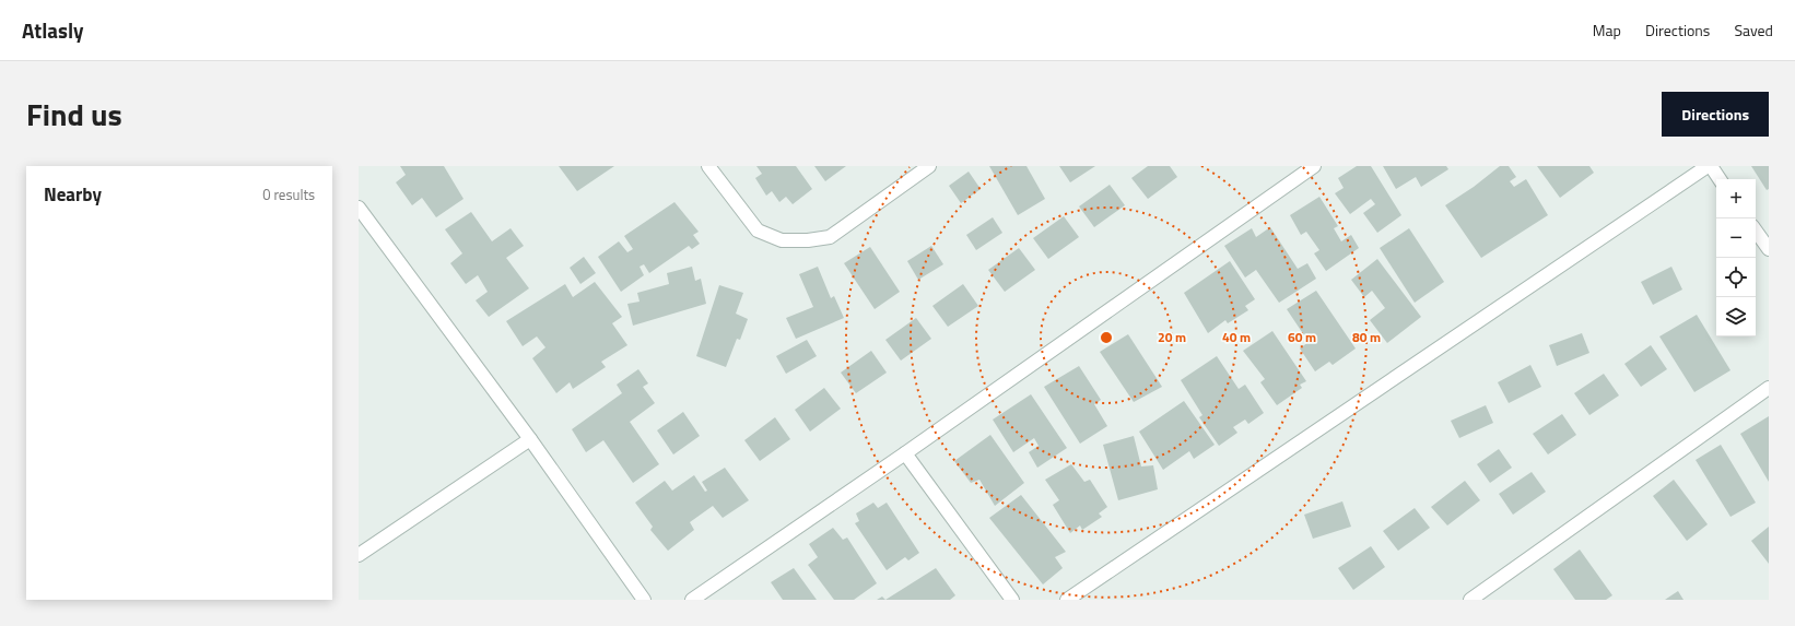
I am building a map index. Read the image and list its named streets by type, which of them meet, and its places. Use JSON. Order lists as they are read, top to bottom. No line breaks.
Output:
{"page":{"header":"Atlasly","nav":["Map","Directions","Saved"],"title":"Find us","buttons":"Directions","heading":["Nearby","0 results"],"map_buttons":["+","−"]},"rings":["20 m","40 m","60 m","80 m"]}
